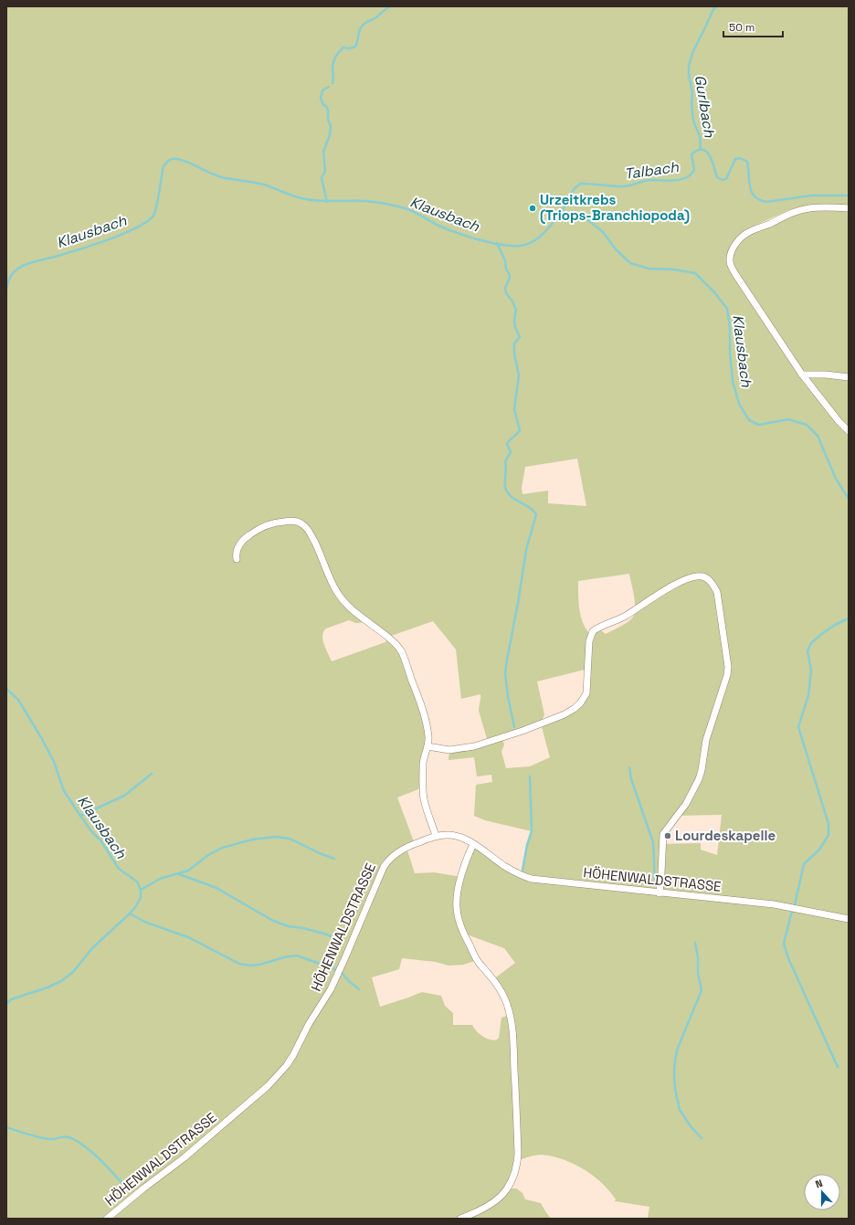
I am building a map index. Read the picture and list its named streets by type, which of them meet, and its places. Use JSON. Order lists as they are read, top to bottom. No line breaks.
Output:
{"streets":{"street":["HÖHENWALDSTRASSE"]},"water":["Gurlbach","Talbach","Klausbach"],"places":["Urzeitkrebs (Triops-Branchiopoda)","Lourdeskapelle"],"scale_bar":"50 m","north":"top"}
